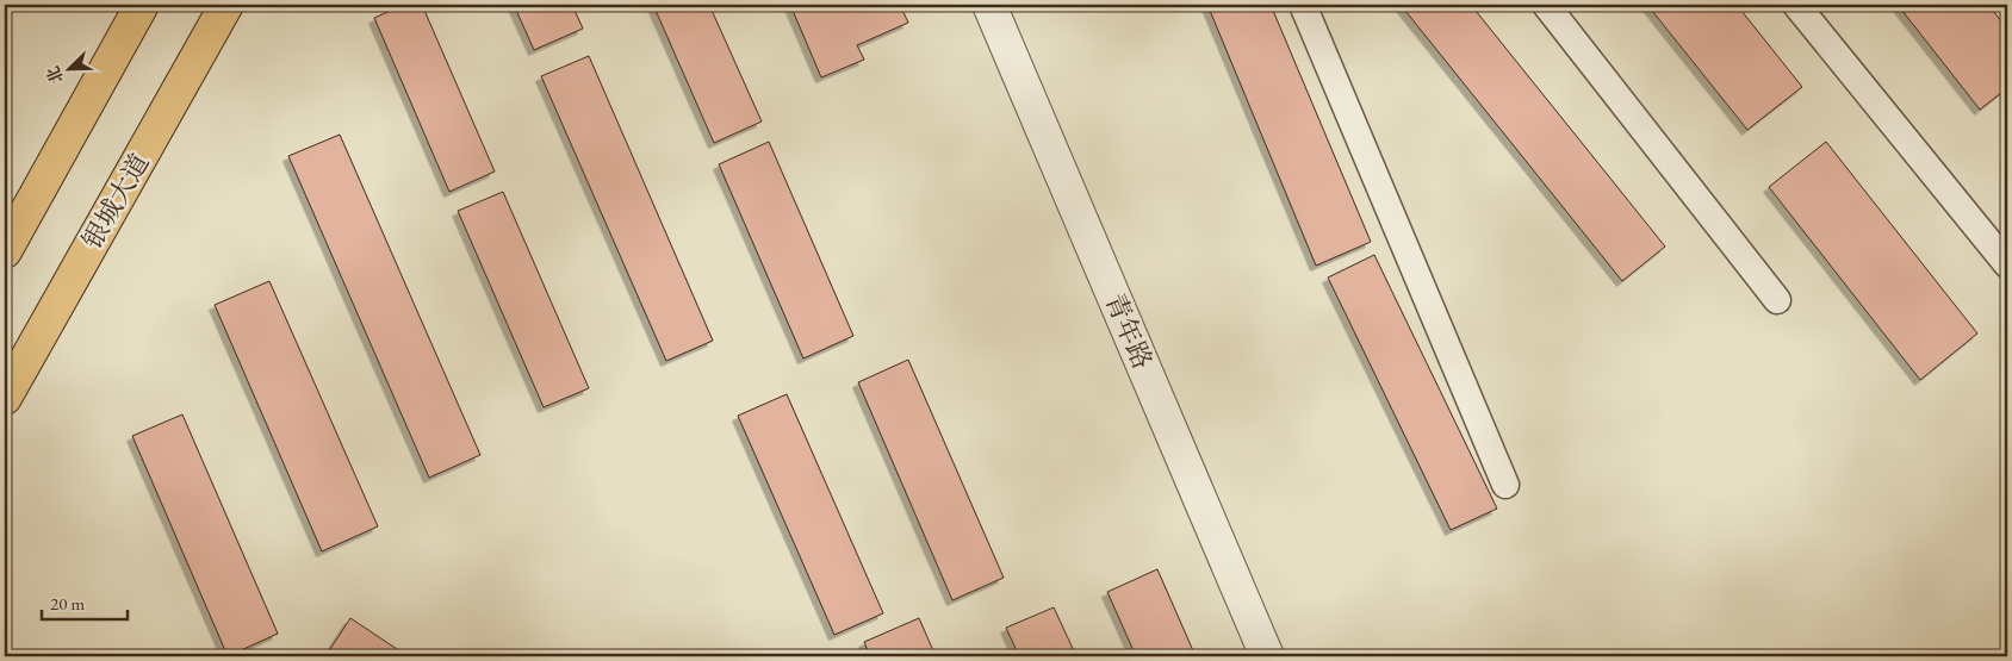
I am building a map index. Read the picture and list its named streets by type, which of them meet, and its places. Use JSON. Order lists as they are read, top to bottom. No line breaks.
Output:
{"streets":{"main road":["银城大道"],"street":["青年路"]},"scale_bar":"20 m","north":"bottom left"}
